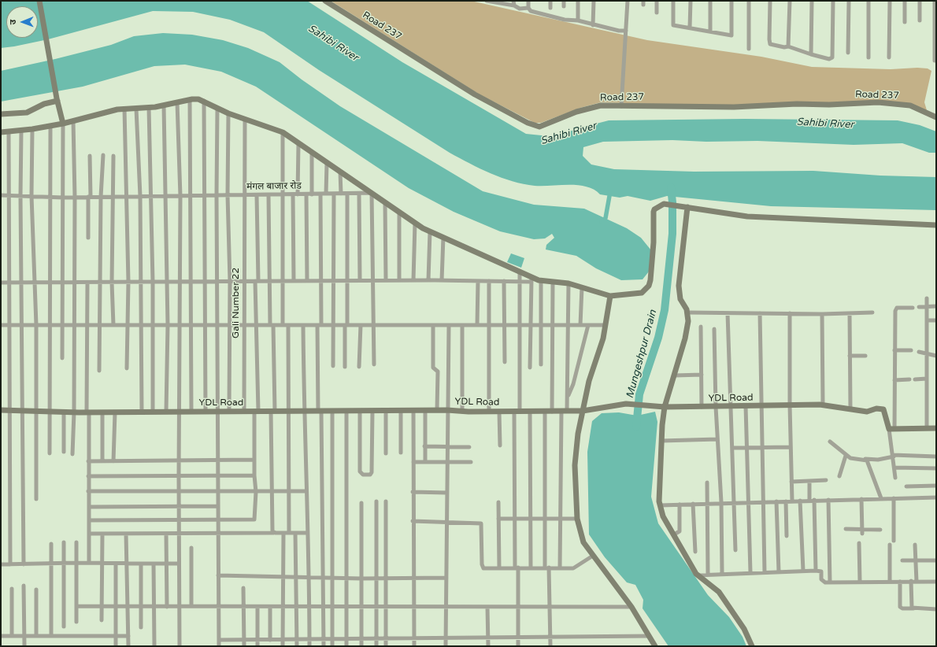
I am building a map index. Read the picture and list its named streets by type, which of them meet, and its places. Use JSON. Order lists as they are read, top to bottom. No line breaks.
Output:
{"streets":{"street":["Road 237","मंगल बाजार रोड","Gali Number 22","YDL Road"]},"crossings":[["मंगल बाजार रोड","Gali Number 22"],["Gali Number 22","YDL Road"]],"water":["Sahibi River","Mungeshpur Drain"],"north":"left"}
